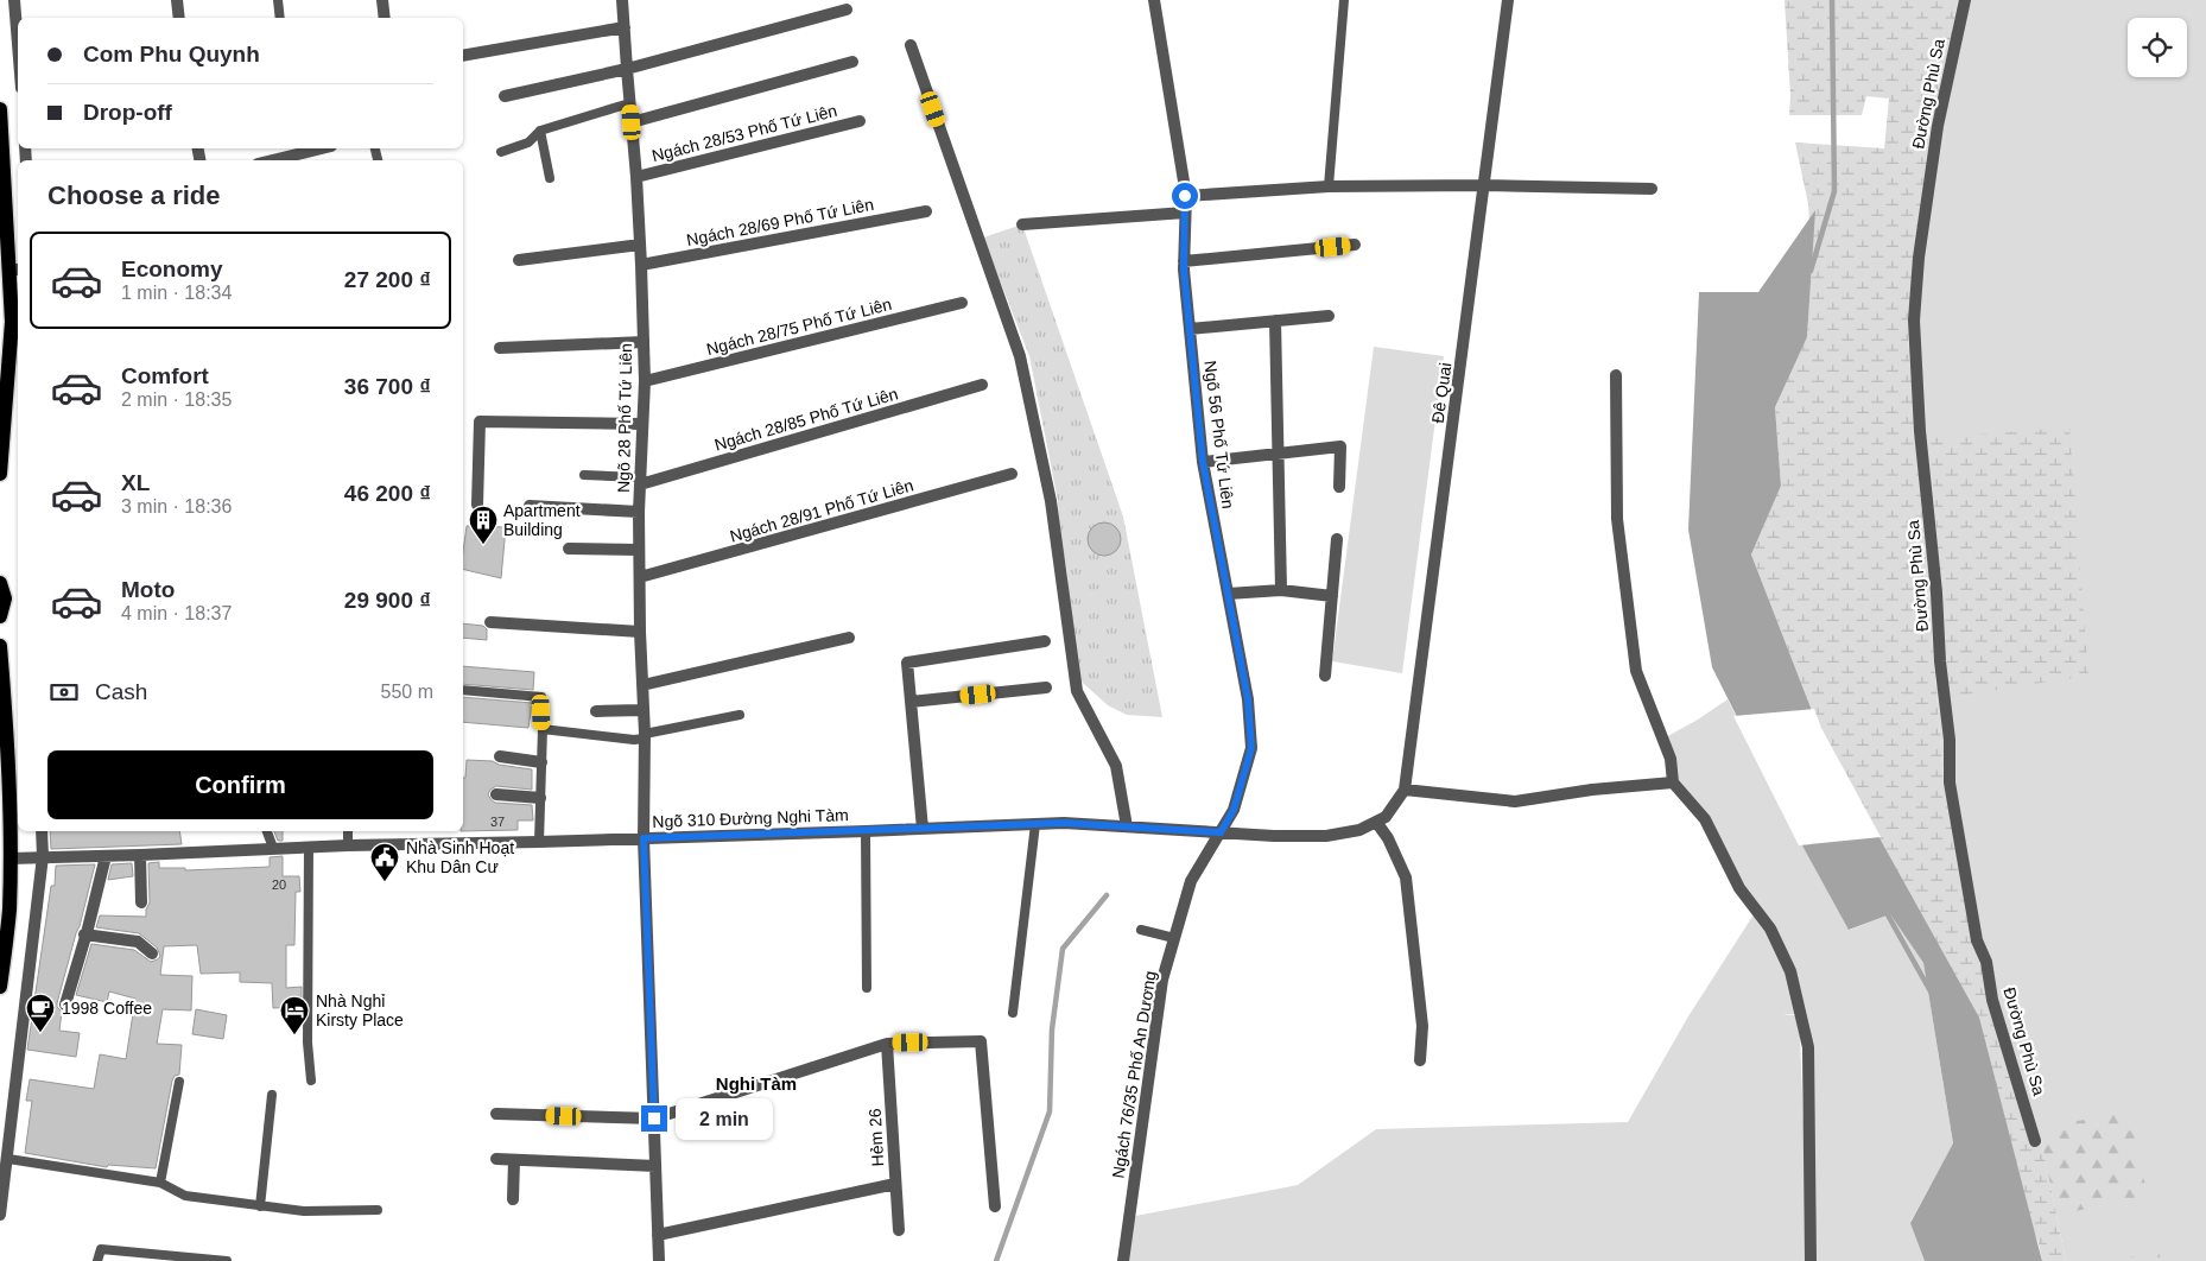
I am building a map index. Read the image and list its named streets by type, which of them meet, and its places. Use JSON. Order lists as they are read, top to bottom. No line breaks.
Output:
{"streets":{"street":["Đường Phù Sa","Ngách 28/53 Phố Tứ Liên","Ngách 28/69 Phố Tứ Liên","Ngách 28/75 Phố Tứ Liên","Đê Quai","Ngõ 28 Phố Tứ Liên","Ngách 28/85 Phố Tứ Liên","Ngõ 56 Phố Tứ Liên","Ngách 28/91 Phố Tứ Liên","Ngõ 310 Đường Nghi Tàm","Ngách 76/35 Phố An Dương","Hẻm 26"]},"crossings":[["Ngách 28/53 Phố Tứ Liên","Ngõ 28 Phố Tứ Liên"],["Ngách 28/69 Phố Tứ Liên","Ngõ 28 Phố Tứ Liên"],["Ngách 28/75 Phố Tứ Liên","Ngõ 28 Phố Tứ Liên"],["Đê Quai","Ngõ 310 Đường Nghi Tàm"],["Ngõ 28 Phố Tứ Liên","Ngách 28/85 Phố Tứ Liên"],["Ngõ 28 Phố Tứ Liên","Ngách 28/91 Phố Tứ Liên"],["Ngõ 28 Phố Tứ Liên","Ngõ 310 Đường Nghi Tàm"],["Ngõ 56 Phố Tứ Liên","Ngõ 310 Đường Nghi Tàm"],["Ngõ 56 Phố Tứ Liên","Ngách 76/35 Phố An Dương"],["Ngõ 310 Đường Nghi Tàm","Ngách 76/35 Phố An Dương"]],"districts":["Nghi Tàm"],"places":{"building":["Apartment Building"],"public building":["Nhà Sinh Hoạt Khu Dân Cư"],"cafe":["1998 Coffee"],"hotel":["Nhà Nghỉ Kirsty Place"]},"house_numbers":["37","20"],"page":{"banner":["Com Phu Quynh","Drop-off"],"heading":"Choose a ride","list":[{"name":"Economy","note":"1 min · 18:34","value":"27 200 ₫"},{"name":"Comfort","note":"2 min · 18:35","value":"36 700 ₫"},{"name":"XL","note":"3 min · 18:36","value":"46 200 ₫"},{"name":"Moto","note":"4 min · 18:37","value":"29 900 ₫"}],"pay":["Cash","550 m"],"buttons":"Confirm","bubble":"2 min"}}
